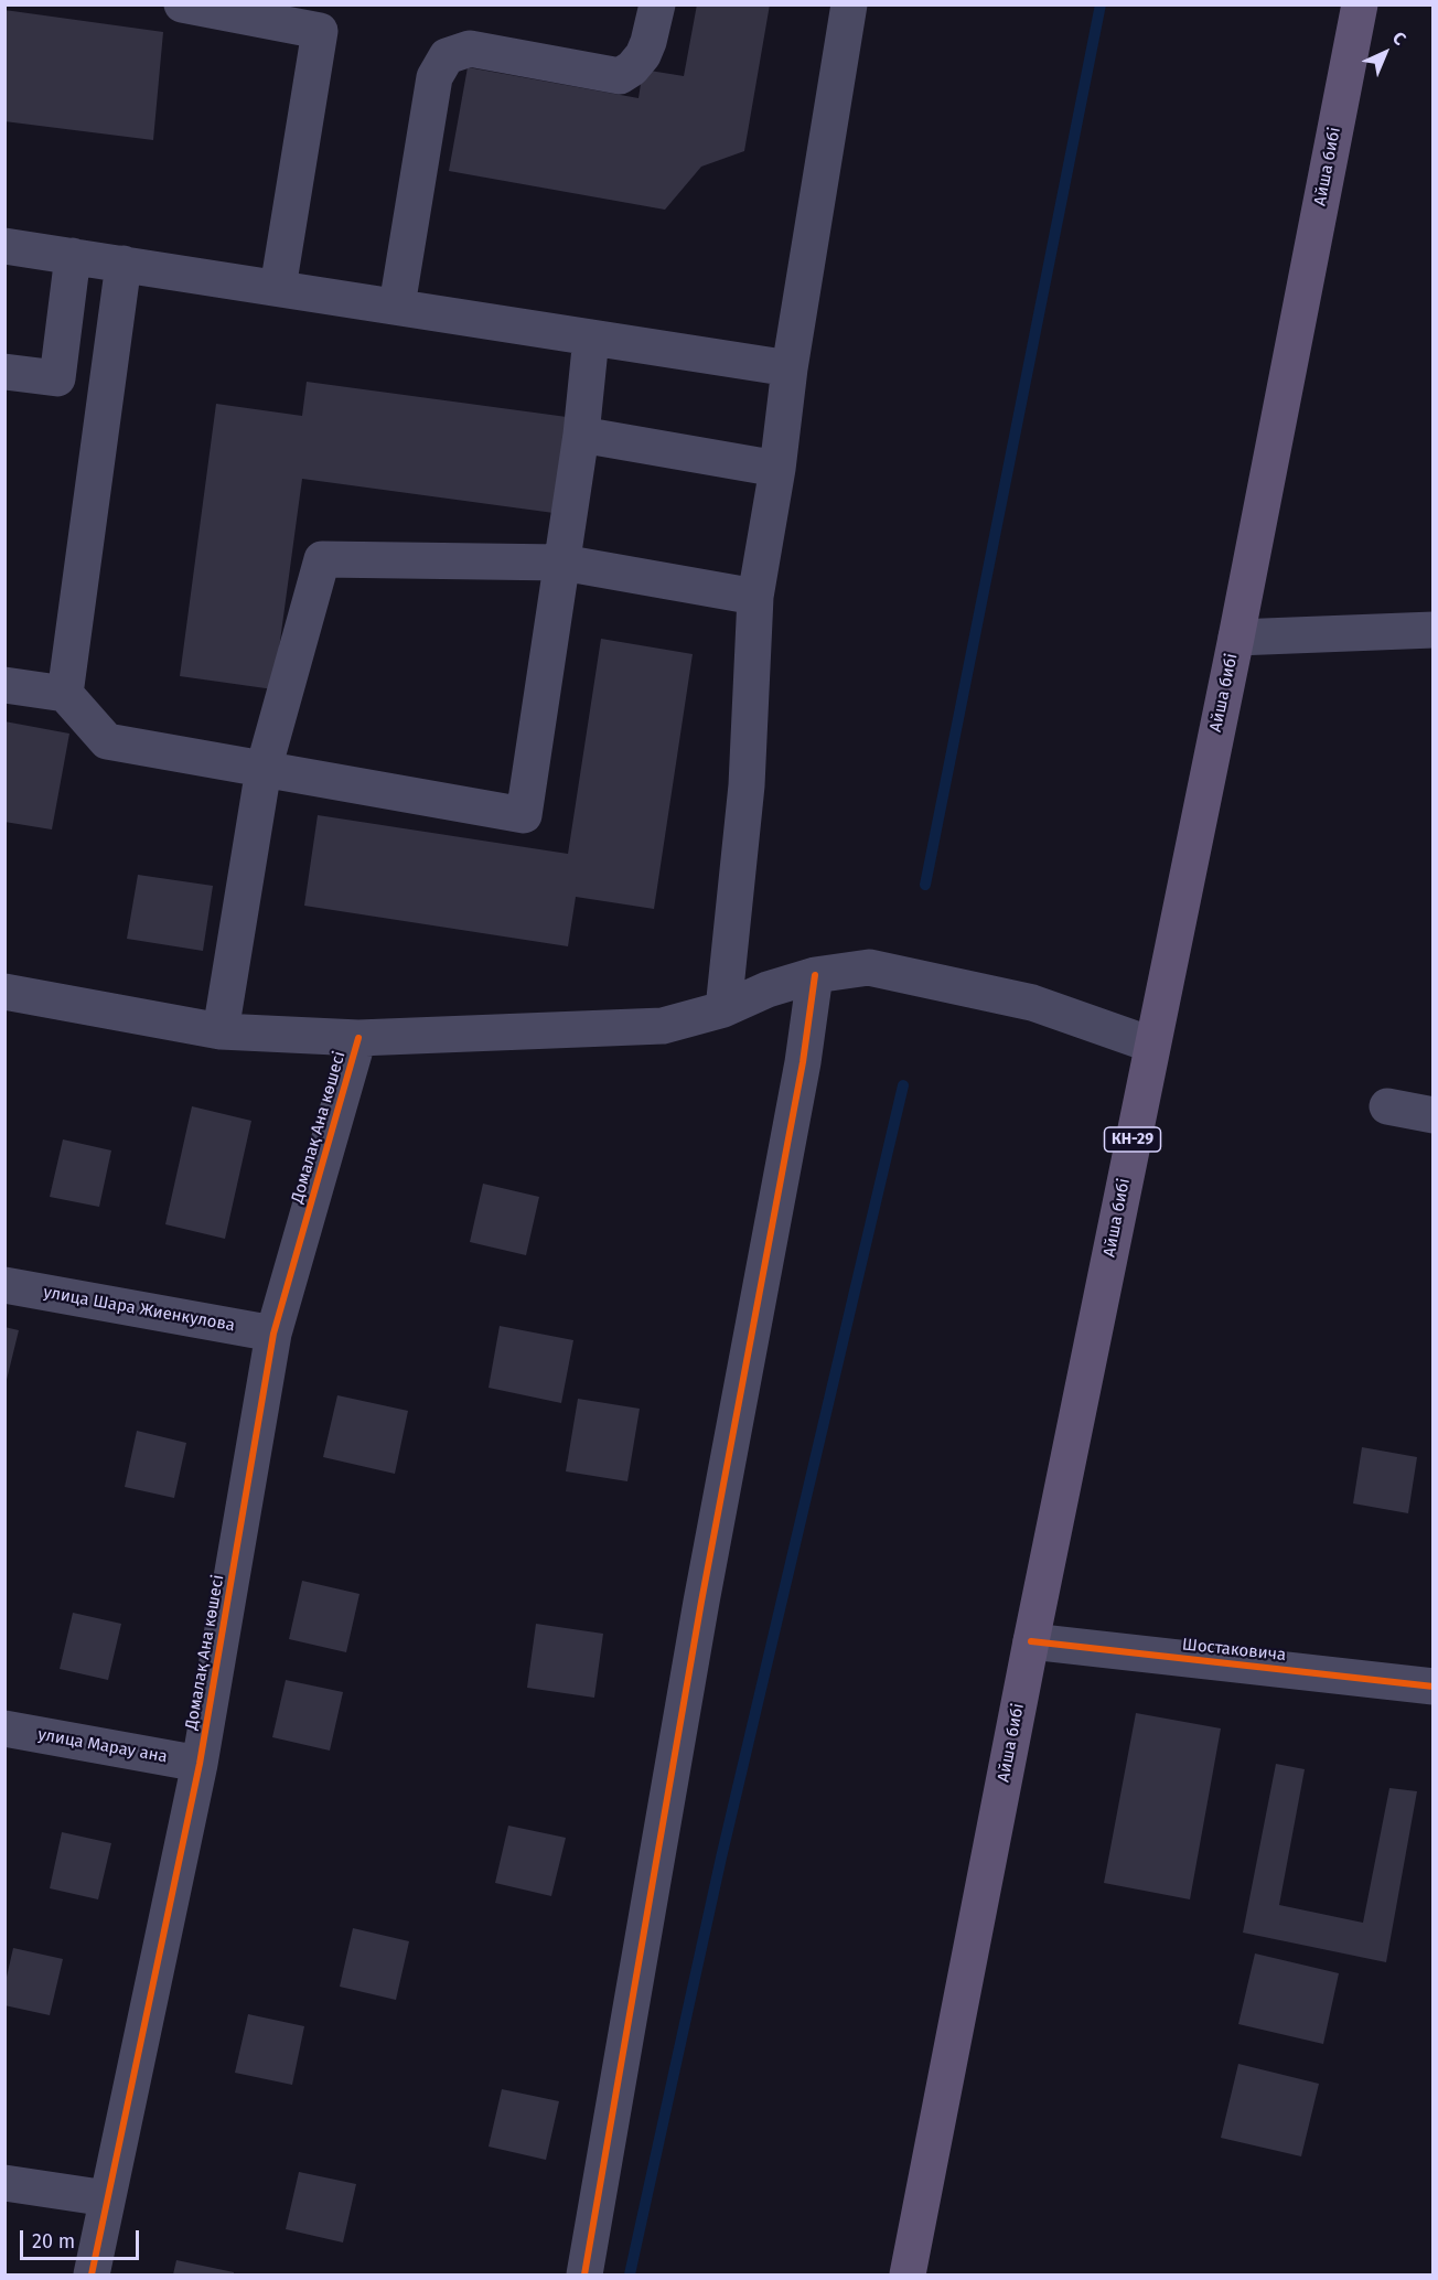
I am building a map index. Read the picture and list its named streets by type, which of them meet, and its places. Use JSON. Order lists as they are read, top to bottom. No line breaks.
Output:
{"streets":{"main road":["Айша бибі","КН-29"],"street":["Домалақ Ана көшесі","улица Шара Жиенкулова","Шостаковича","улица Марау ана"]},"crossings":[["Айша бибі","Шостаковича"],["Домалақ Ана көшесі","улица Шара Жиенкулова"],["Домалақ Ана көшесі","улица Марау ана"]],"scale_bar":"20 m","north":"top right"}
